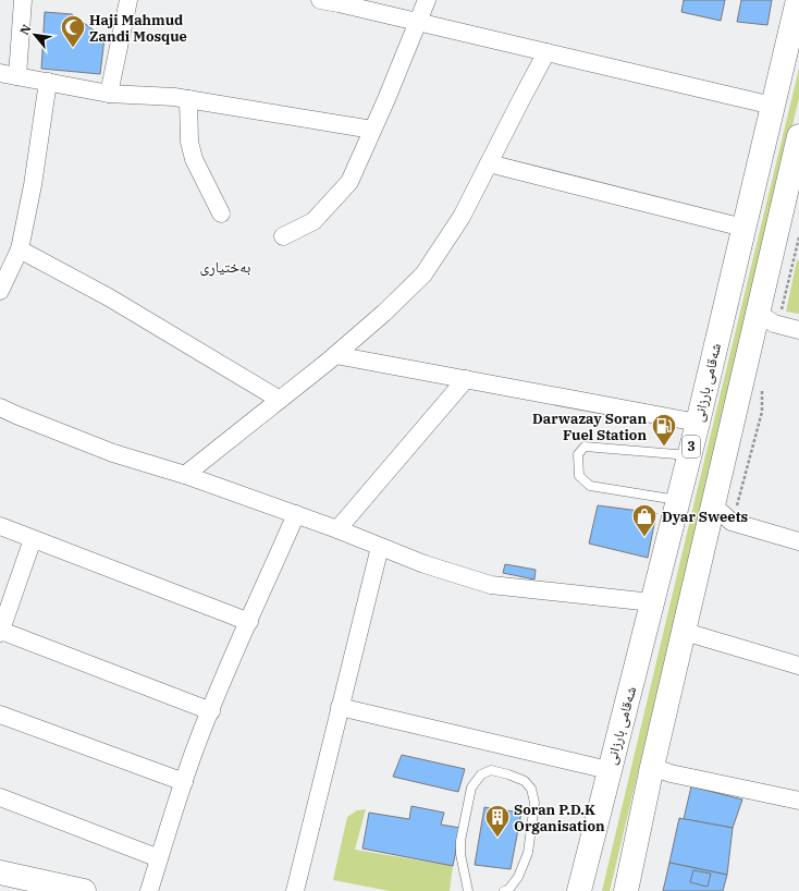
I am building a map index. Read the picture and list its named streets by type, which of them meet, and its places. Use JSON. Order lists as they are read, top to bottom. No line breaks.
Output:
{"streets":{"main road":["شەقامی بارزانی","3"]},"districts":["بەختیاری"],"places":{"mosque":["Haji Mahmud Zandi Mosque"],"fuel station":["Darwazay Soran Fuel Station"],"shop":["Dyar Sweets"],"building":["Soran P.D.K Organisation"]},"north":"top left"}
